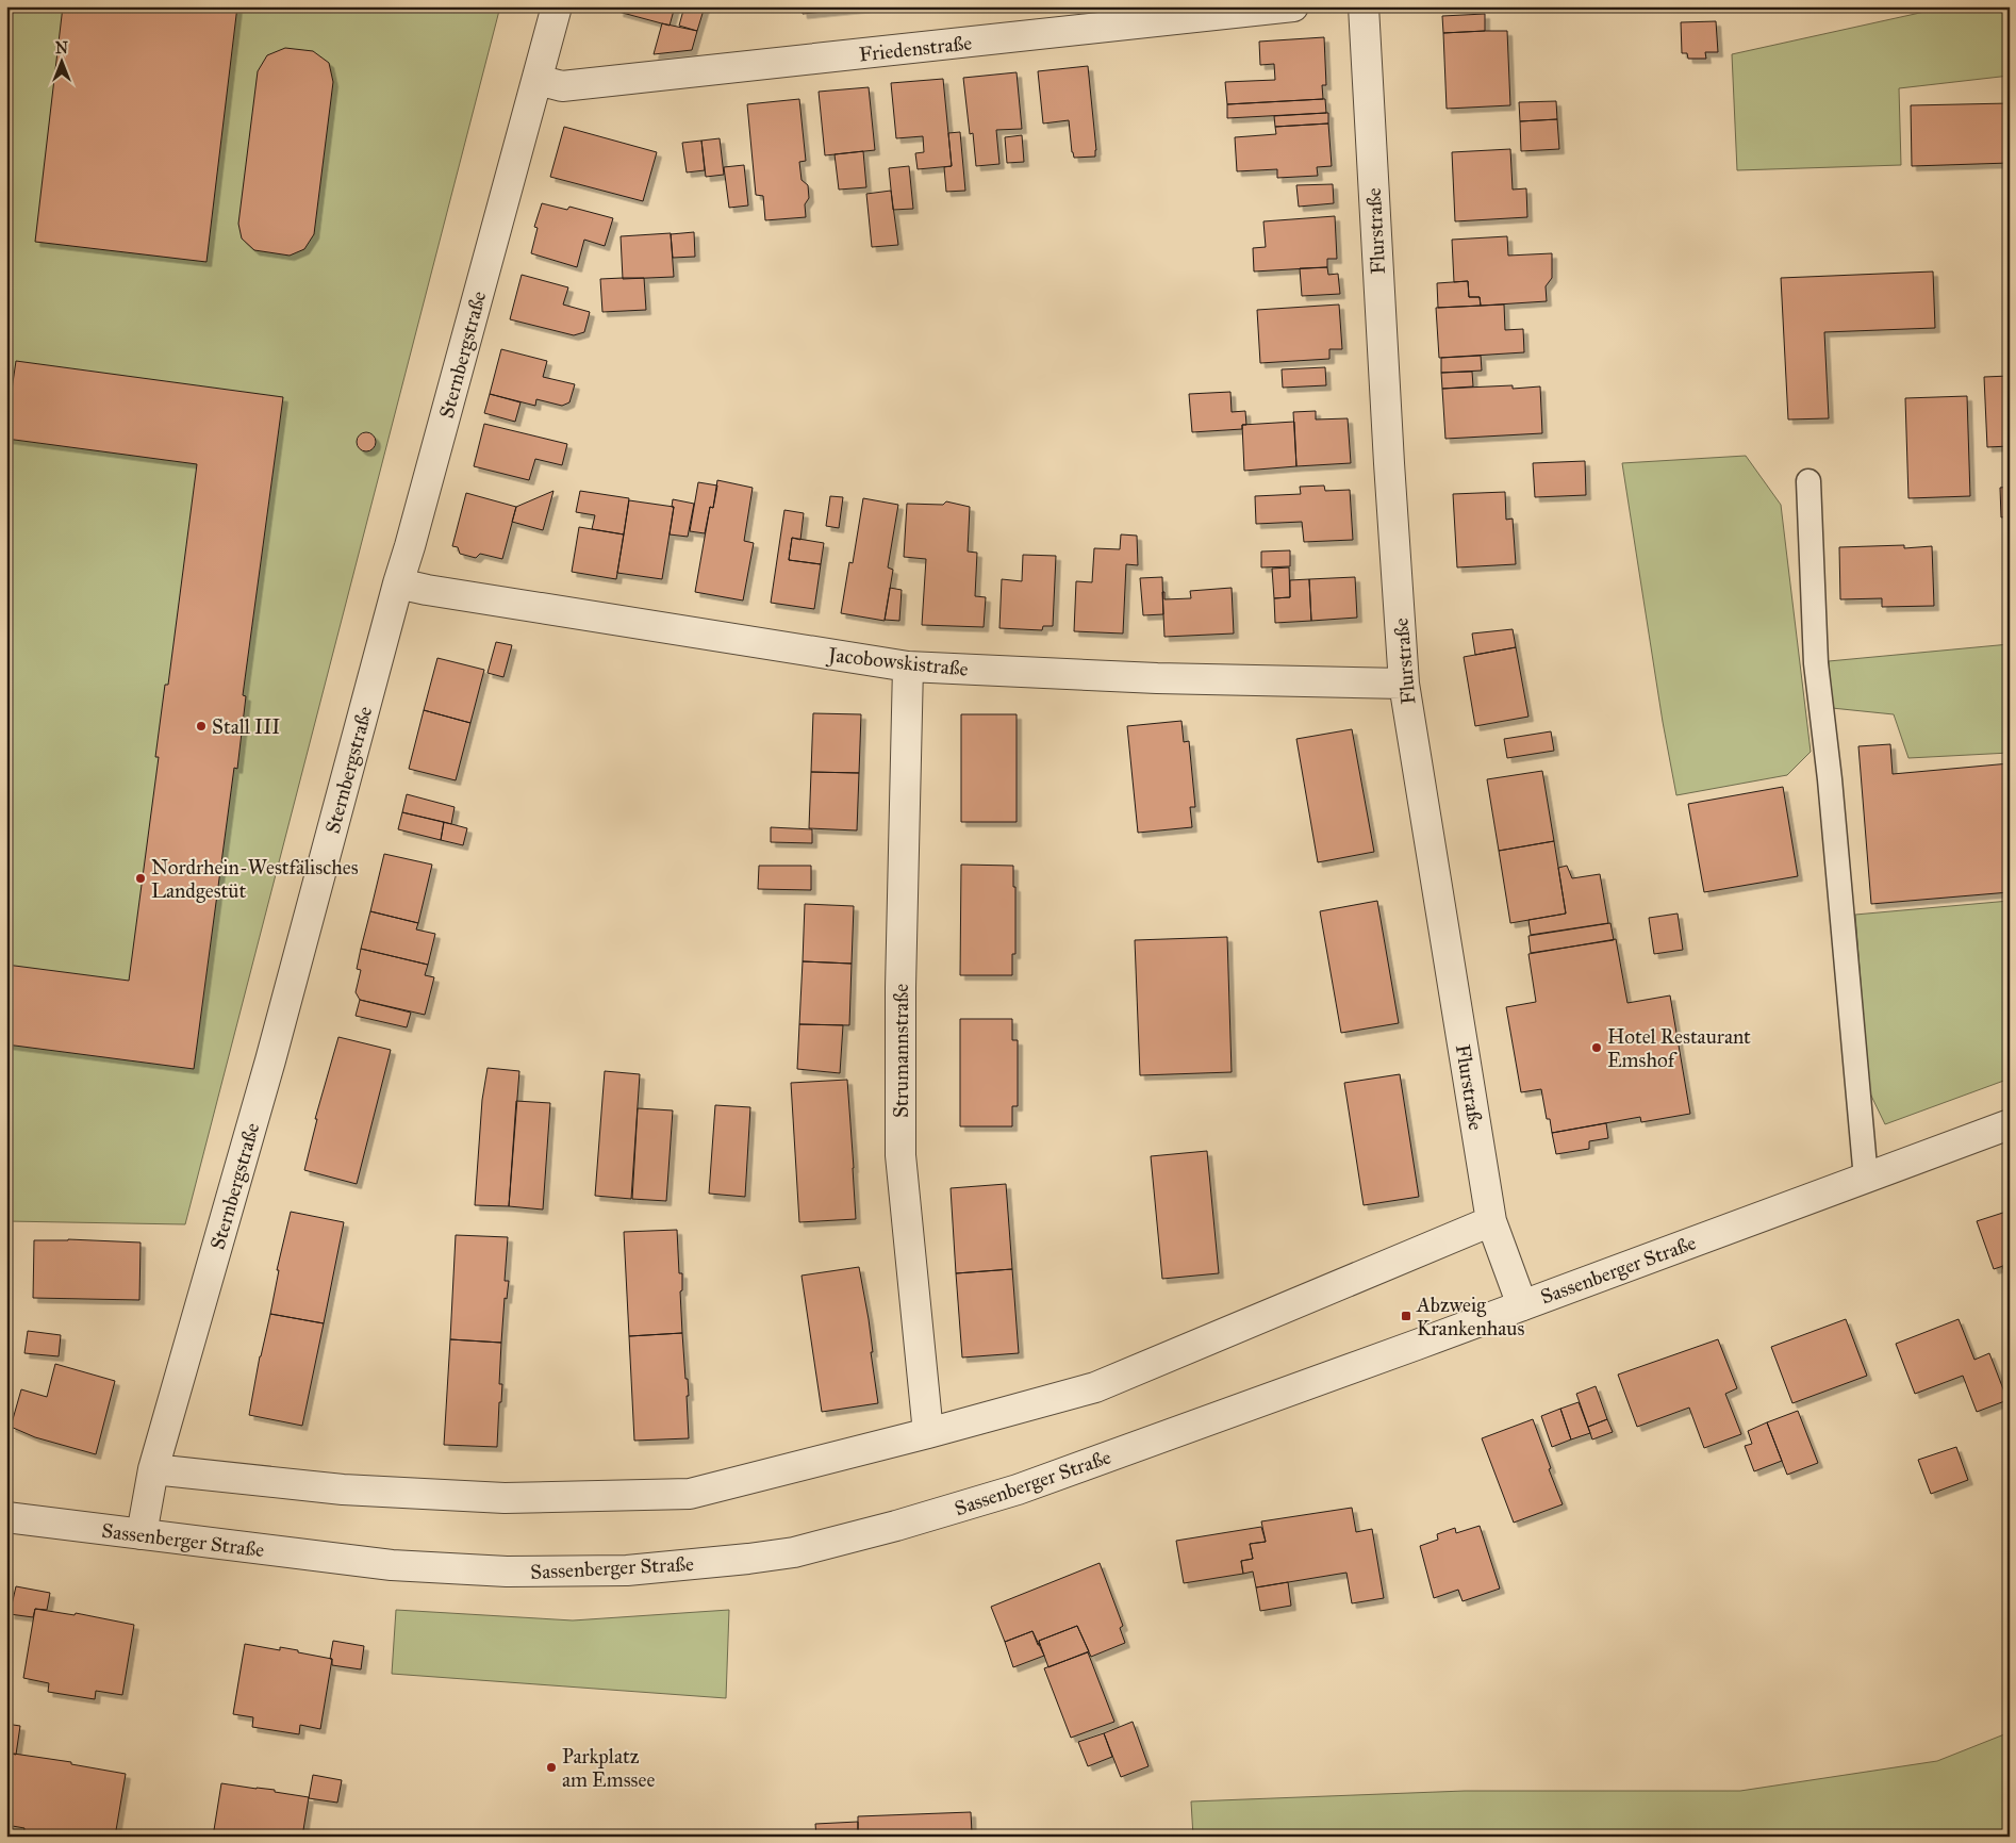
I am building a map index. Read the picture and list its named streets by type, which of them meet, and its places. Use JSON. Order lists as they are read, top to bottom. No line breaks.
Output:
{"streets":{"street":["Friedenstraße","Flurstraße","Sternbergstraße","Jacobowskistraße","Strumannstraße","Sassenberger Straße"]},"crossings":[["Friedenstraße","Sternbergstraße"],["Flurstraße","Jacobowskistraße"],["Flurstraße","Sassenberger Straße"],["Sternbergstraße","Jacobowskistraße"],["Sternbergstraße","Sassenberger Straße"],["Jacobowskistraße","Strumannstraße"]],"places":{"other":["Stall III","Nordrhein-Westfälisches Landgestüt","Hotel Restaurant Emshof","Parkplatz am Emssee"],"transit":["Abzweig Krankenhaus"]},"north":"top"}
